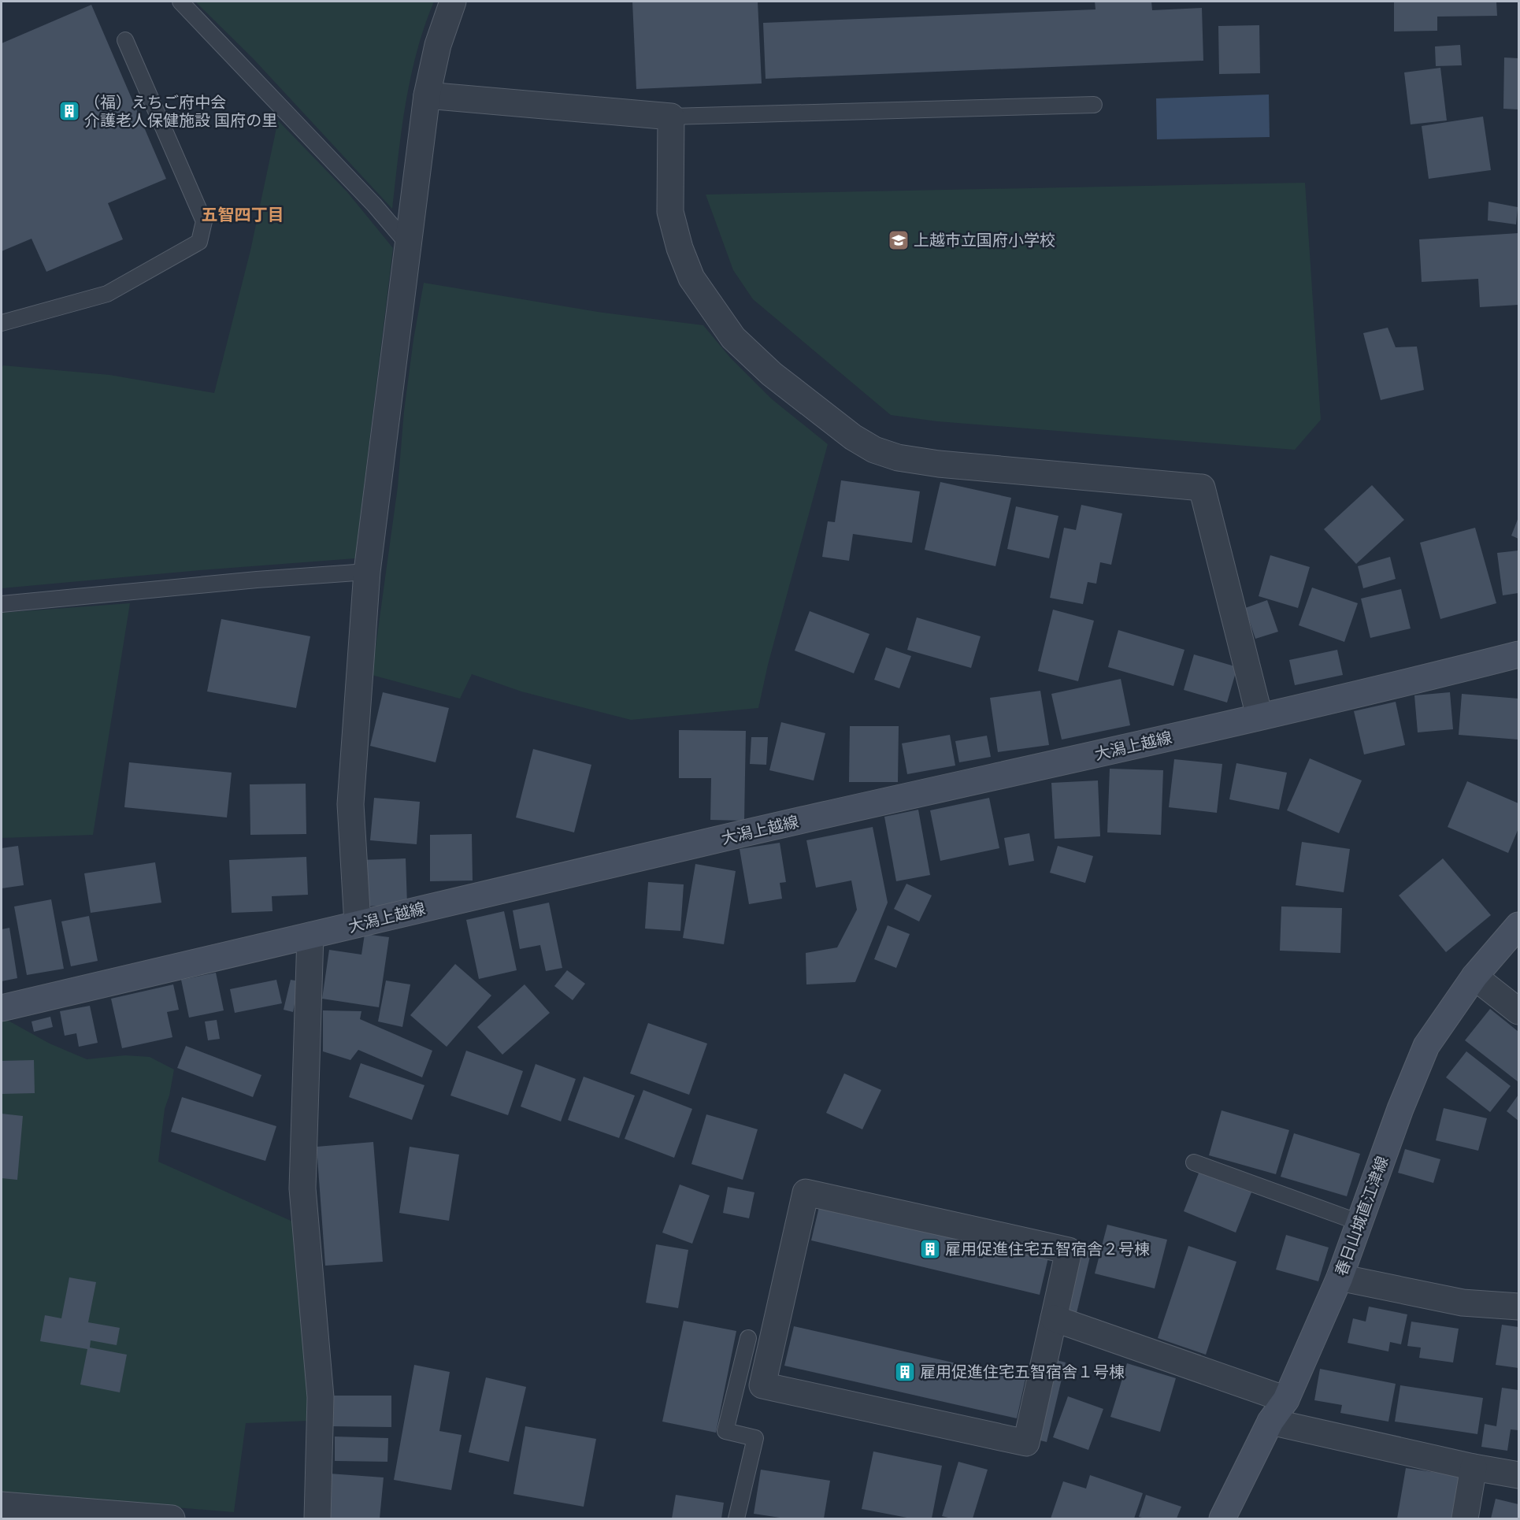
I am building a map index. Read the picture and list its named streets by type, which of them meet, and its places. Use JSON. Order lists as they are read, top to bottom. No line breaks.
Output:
{"streets":{"main road":["大潟上越線","春日山城直江津線"]},"districts":["五智四丁目"],"places":{"building":["（福）えちご府中会 介護老人保健施設 国府の里","雇用促進住宅五智宿舎２号棟","雇用促進住宅五智宿舎１号棟"],"school or university":["上越市立国府小学校"]}}
